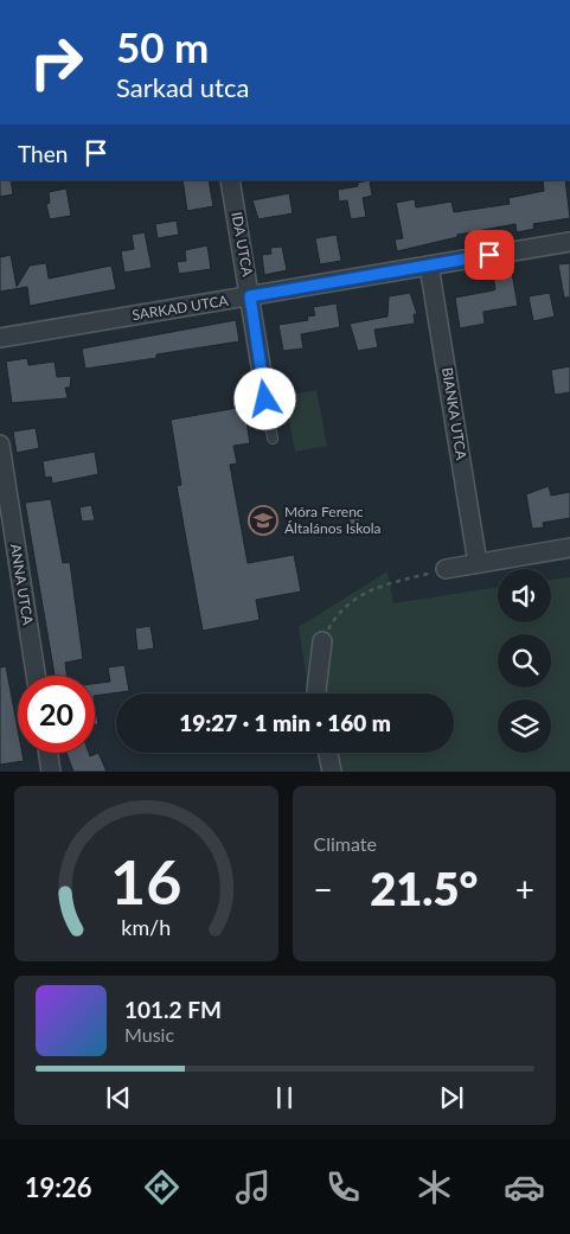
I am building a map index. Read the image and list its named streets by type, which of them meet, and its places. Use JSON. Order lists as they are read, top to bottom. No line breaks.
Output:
{"streets":{"street":["IDA UTCA","SARKAD UTCA","BIANKA UTCA","ANNA UTCA"]},"crossings":[["IDA UTCA","SARKAD UTCA"],["SARKAD UTCA","BIANKA UTCA"]],"places":{"school or university":["Móra Ferenc Általános Iskola"]},"page":{"turn":["50 m","Sarkad utca"],"then":"Then","limit":"20","trip":"19:27 · 1 min · 160 m","tile":"Climate","heat":["−","21.5°","+"],"song":["101.2 FM","Music"],"tabs":"19:26","gauge":["16","km/h"]}}
